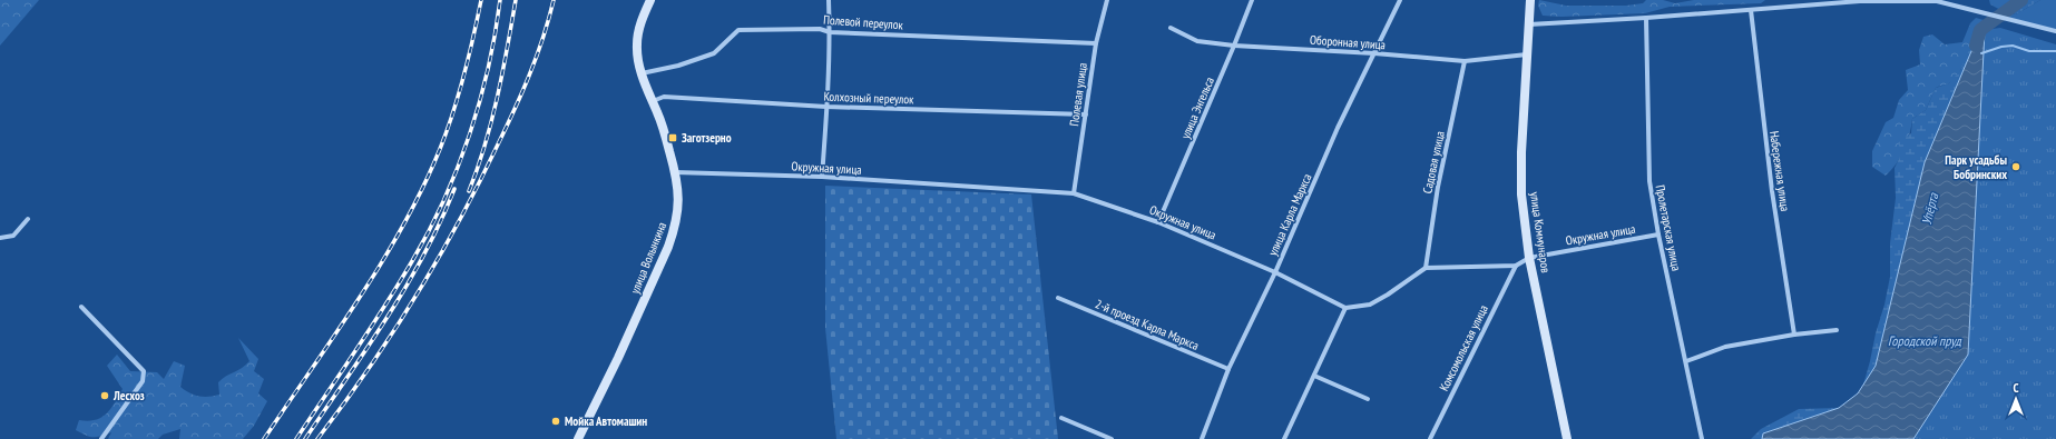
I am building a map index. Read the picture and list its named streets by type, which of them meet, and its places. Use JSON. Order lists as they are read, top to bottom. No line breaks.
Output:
{"streets":{"street":["Полевой переулок","Оборонная улица","Полевая улица","Колхозный переулок","улица Энгельса","Садовая улица","Окружная улица","Набережная улица","улица Карла Маркса","Пролетарская улица","улица Коммунаров","улица Волынкина","2-й проезд Карла Маркса","Комсомольская улица"]},"crossings":[["Полевой переулок","Полевая улица"],["Полевой переулок","улица Волынкина"],["Оборонная улица","улица Энгельса"],["Оборонная улица","Садовая улица"],["Оборонная улица","улица Карла Маркса"],["Оборонная улица","улица Коммунаров"],["Полевая улица","Колхозный переулок"],["Полевая улица","Окружная улица"],["Колхозный переулок","улица Волынкина"],["улица Энгельса","Окружная улица"],["Садовая улица","Окружная улица"],["Окружная улица","улица Карла Маркса"],["Окружная улица","Пролетарская улица"],["Окружная улица","улица Коммунаров"],["Окружная улица","улица Волынкина"],["Окружная улица","Комсомольская улица"],["улица Карла Маркса","2-й проезд Карла Маркса"]],"water":["Упёрта","Городской пруд"],"places":{"transit":["Заготзерно"],"other":["Парк усадьбы Бобринских","Лесхоз","Мойка Автомашин"]},"north":"top"}
